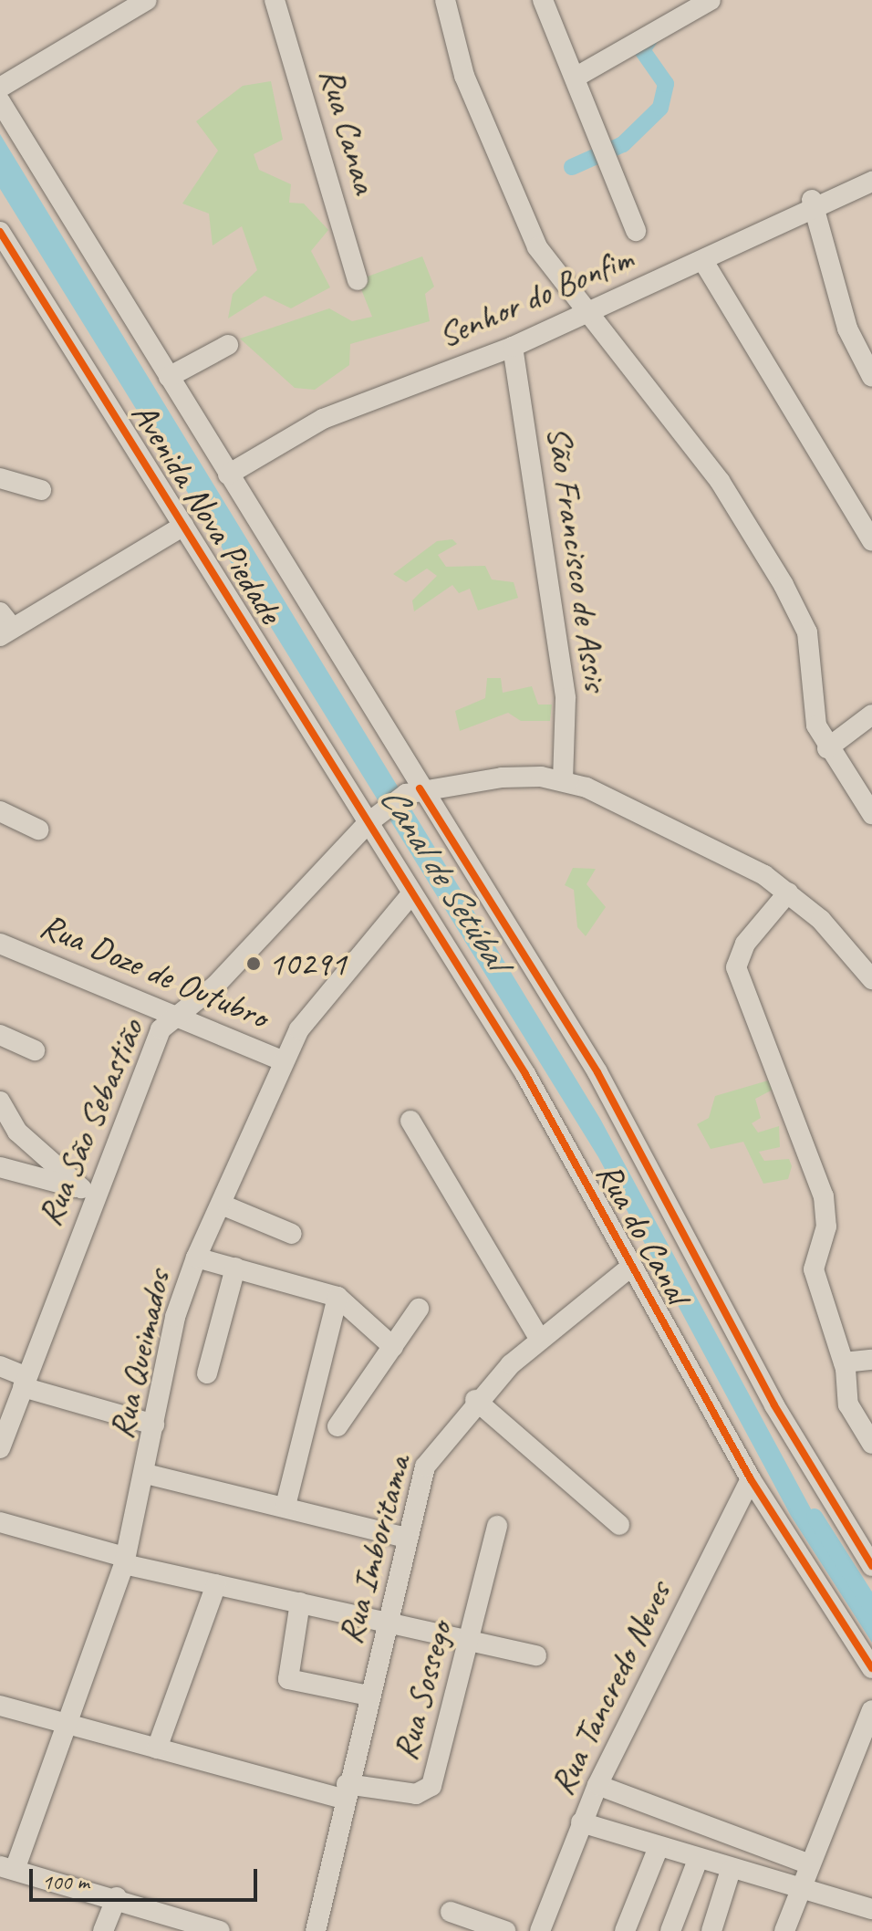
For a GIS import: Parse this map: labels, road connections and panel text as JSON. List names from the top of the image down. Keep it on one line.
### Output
{"streets":{"street":["Rua Canaa","Senhor do Bonfim","Avenida Nova Piedade","São Francisco de Assis","Rua Doze de Outubro","Rua São Sebastião","Rua do Canal","Rua Queimados","Rua Imboritama","Rua Tancredo Neves","Rua Sossego"]},"crossings":[["Senhor do Bonfim","Avenida Nova Piedade"],["Senhor do Bonfim","São Francisco de Assis"],["Avenida Nova Piedade","Rua São Sebastião"],["Avenida Nova Piedade","Rua do Canal"],["Rua Doze de Outubro","Rua São Sebastião"],["Rua Doze de Outubro","Rua Queimados"],["Rua São Sebastião","Rua do Canal"],["Rua do Canal","Rua Queimados"],["Rua do Canal","Rua Imboritama"],["Rua do Canal","Rua Tancredo Neves"],["Rua Imboritama","Rua Sossego"]],"water":["Canal de Setúbal"],"places":["10291"],"scale_bar":"100 m"}
